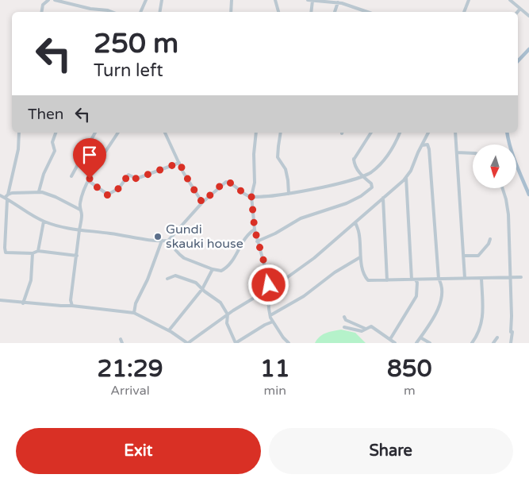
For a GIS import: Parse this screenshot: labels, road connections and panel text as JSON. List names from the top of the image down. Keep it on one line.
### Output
{"places":["Gundi skauki house"],"north":"bottom","page":{"turn":["250 m","Turn left"],"then":"Then","eta":["21:29","Arrival","11","min","850","m"],"buttons":["Exit","Share"]}}
